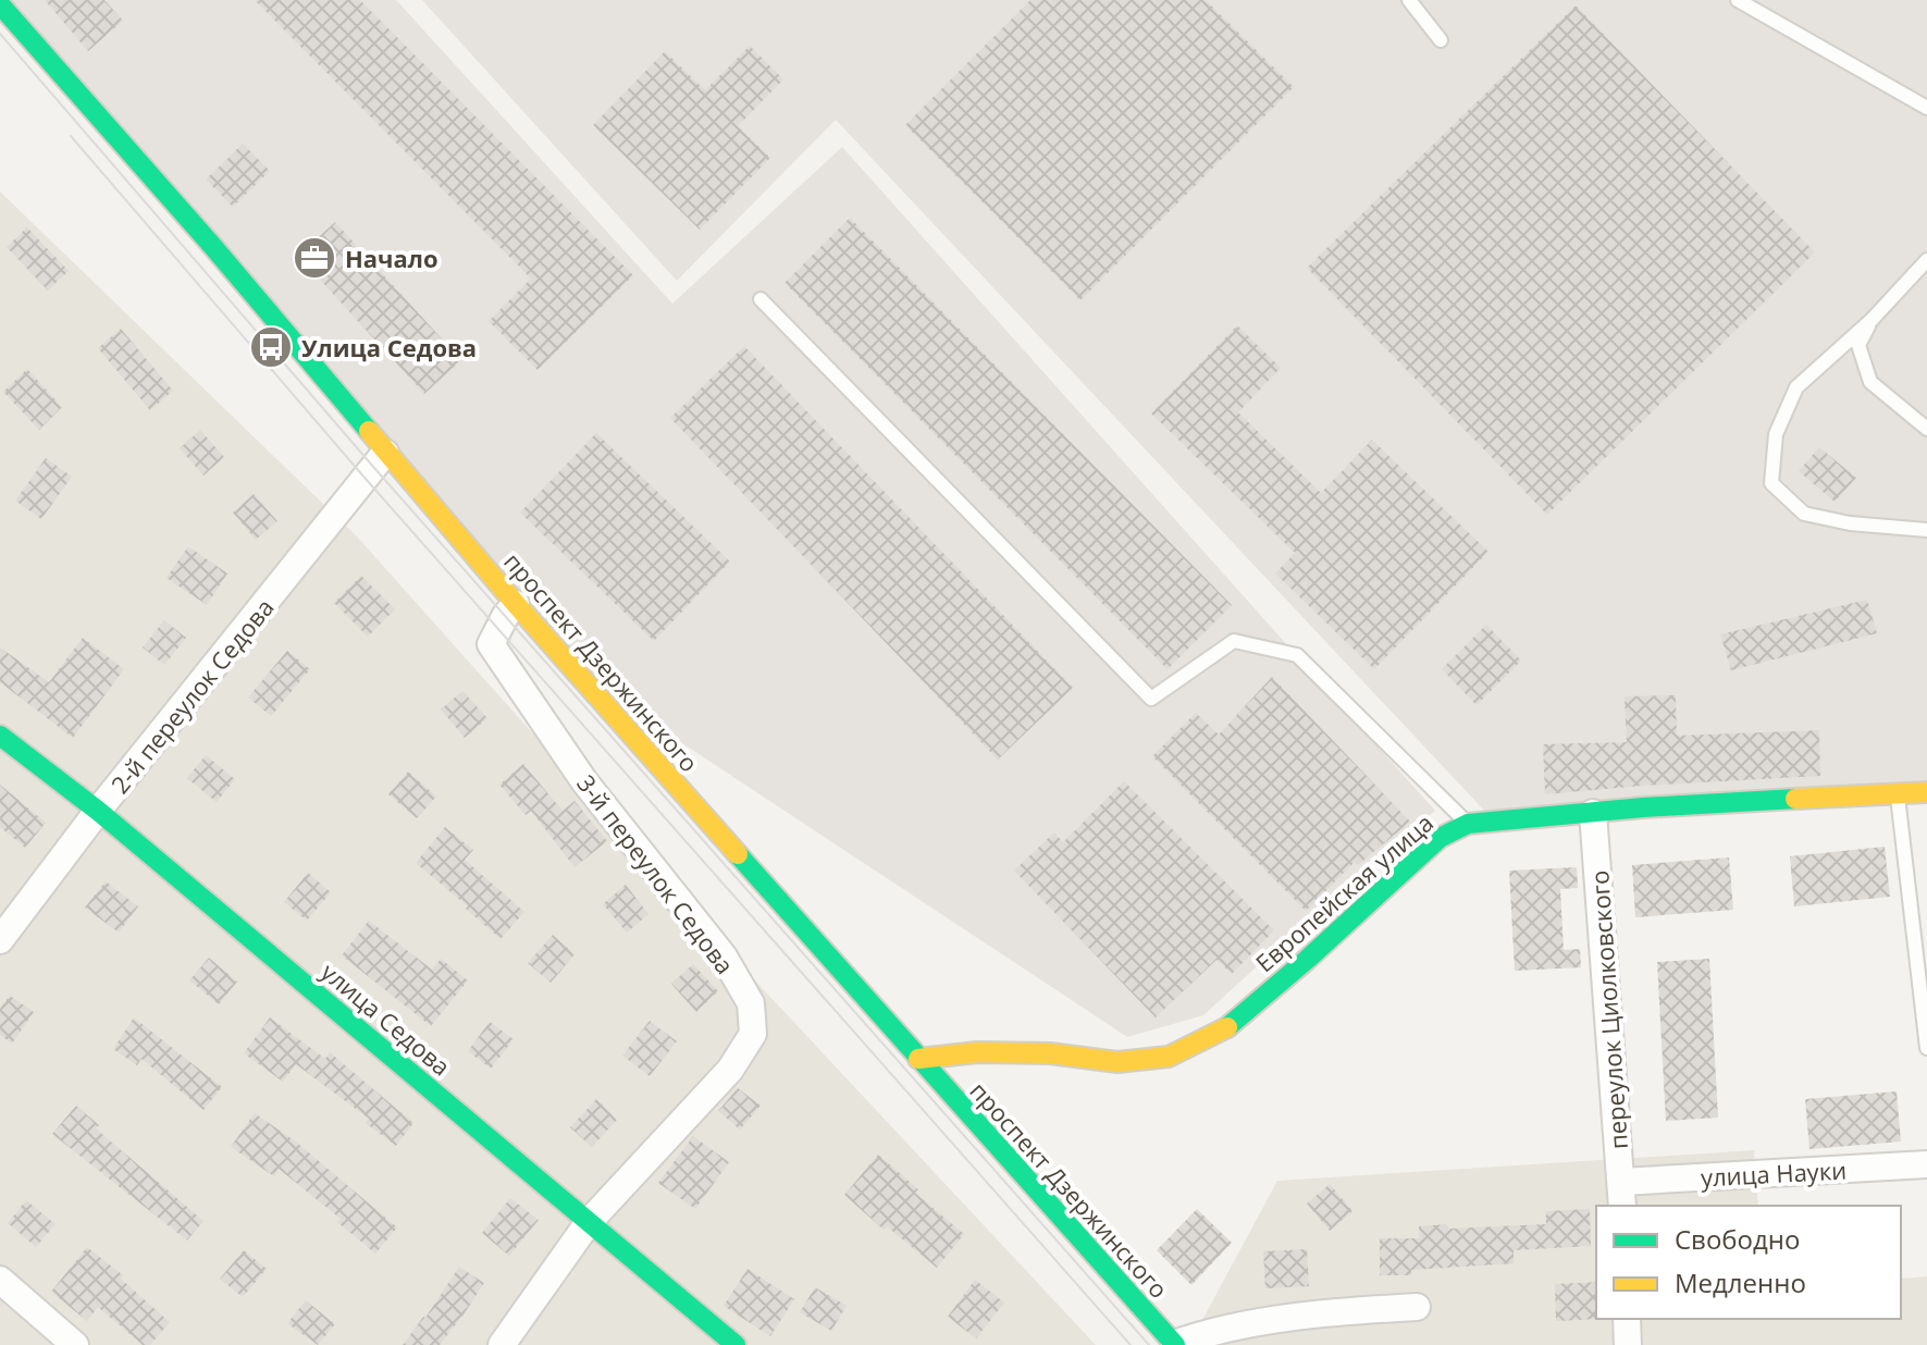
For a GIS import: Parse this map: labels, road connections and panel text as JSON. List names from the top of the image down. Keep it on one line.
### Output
{"streets":{"street":["проспект Дзержинского","2-й переулок Седова","3-й переулок Седова","Европейская улица","переулок Циолковского","улица Седова","улица Науки"]},"crossings":[["проспект Дзержинского","2-й переулок Седова"],["проспект Дзержинского","3-й переулок Седова"],["проспект Дзержинского","Европейская улица"],["2-й переулок Седова","улица Седова"],["3-й переулок Седова","улица Седова"],["Европейская улица","переулок Циолковского"],["переулок Циолковского","улица Науки"]],"places":{"office":["Начало"],"bus stop":["Улица Седова"]},"legend":["Свободно","Медленно"]}
